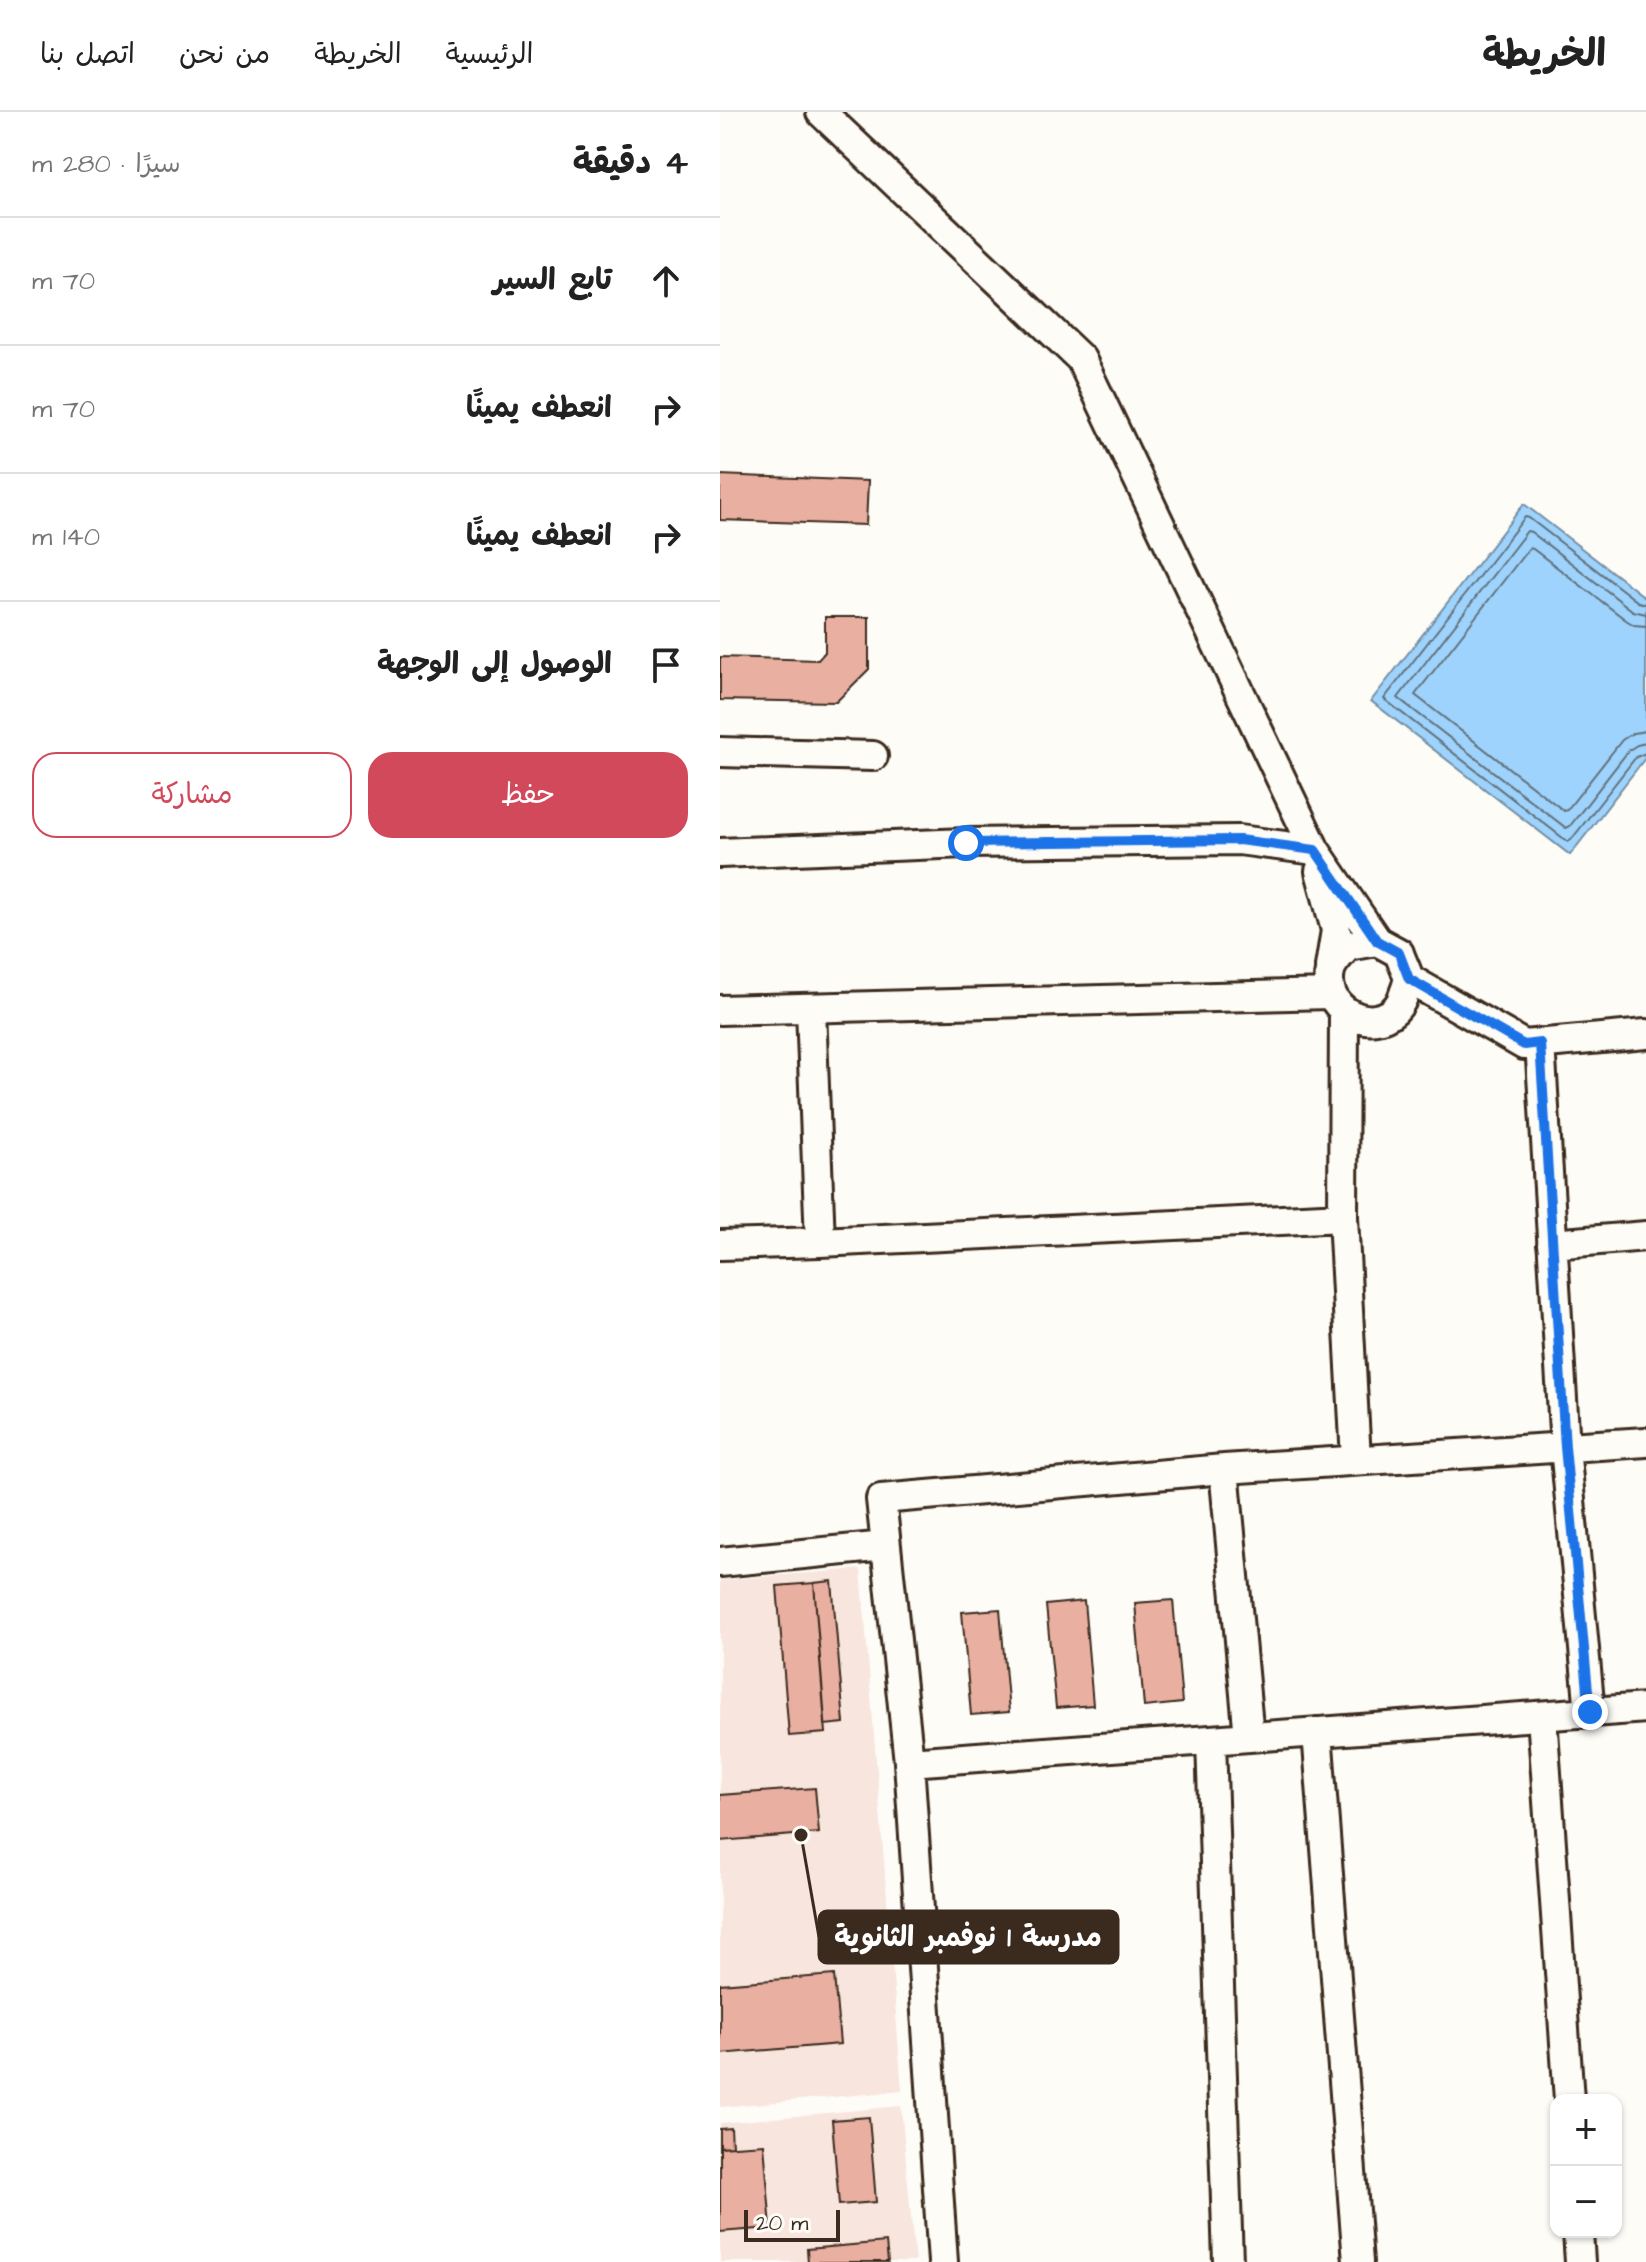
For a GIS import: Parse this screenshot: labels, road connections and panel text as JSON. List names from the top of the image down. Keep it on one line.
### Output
{"places":["مدرسة 1 نوفمبر الثانوية"],"scale_bar":"20 m","page":{"header":"الخريطة","nav":["الرئيسية","الخريطة","من نحن","اتصل بنا"],"heading":["4 دقيقة","سيرًا · 280 m"],"list":[["تابع السير","70 m"],["انعطف يمينًا","70 m"],["انعطف يمينًا","140 m"],"الوصول إلى الوجهة"],"buttons":["حفظ","مشاركة"],"map_buttons":["+","−"],"scale":"20 m"}}
